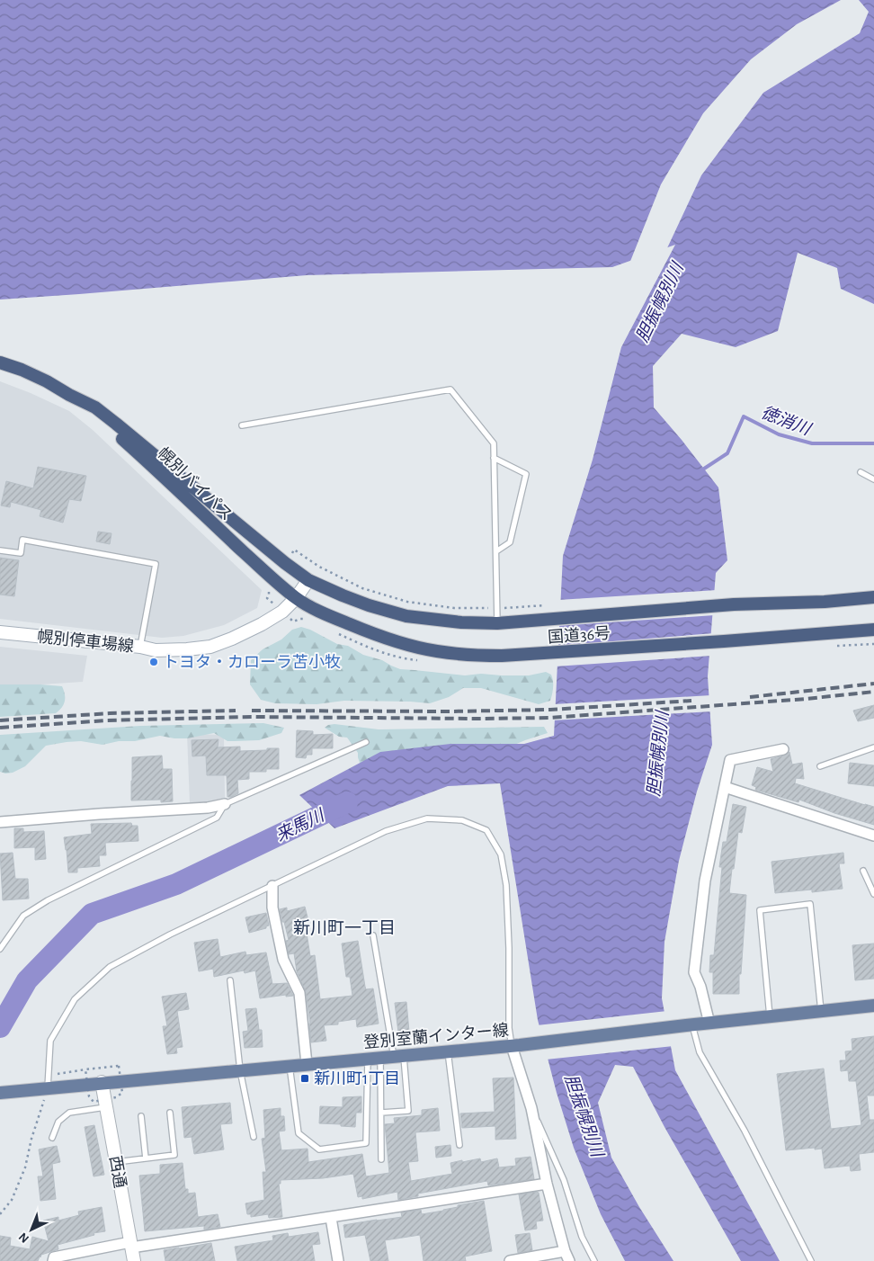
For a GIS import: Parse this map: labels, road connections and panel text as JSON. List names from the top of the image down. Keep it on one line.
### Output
{"streets":{"highway":["幌別バイパス","国道36号"],"main road":["幌別停車場線","登別室蘭インター線","西通"]},"crossings":[["幌別バイパス","国道36号"],["幌別バイパス","幌別停車場線"],["国道36号","幌別停車場線"],["登別室蘭インター線","西通"]],"districts":["新川町一丁目"],"water":["胆振幌別川","徳消川","来馬川"],"places":{"other":["トヨタ・カローラ苫小牧"],"transit":["新川町1丁目"]},"north":"bottom left"}
